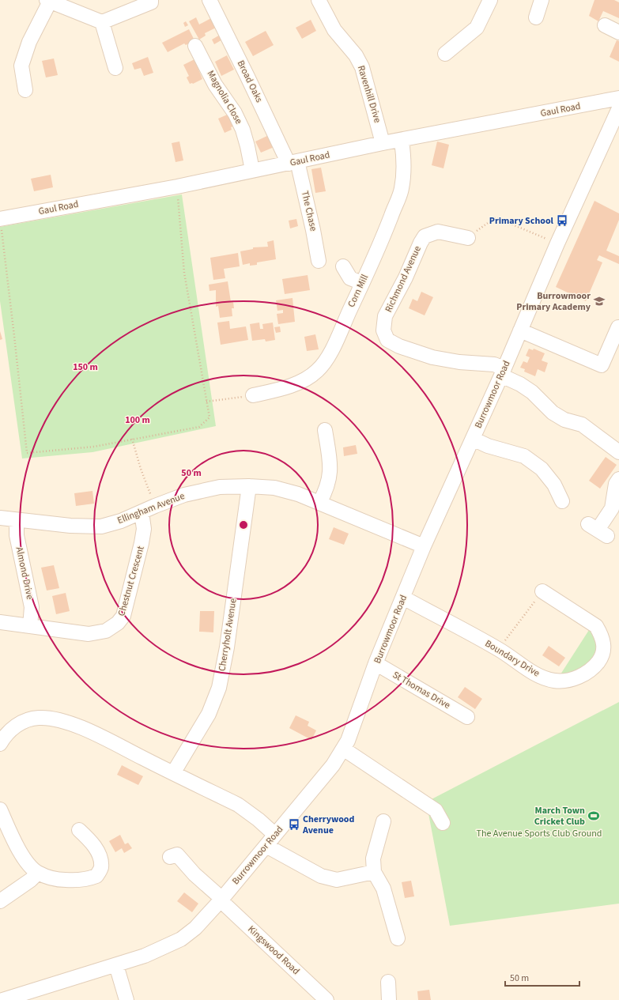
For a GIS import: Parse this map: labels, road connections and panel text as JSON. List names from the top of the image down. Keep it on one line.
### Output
{"streets":{"street":["Broad Oaks","Ravenhill Drive","Magnolia Close","Gaul Road","The Chase","Richmond Avenue","Corn Mill","Burrowmoor Road","Ellingham Avenue","Almond Drive","Chestnut Crescent","Cherryholt Avenue","Boundary Drive","St Thomas Drive","Kingswood Road"]},"crossings":[["Broad Oaks","Gaul Road"],["Broad Oaks","The Chase"],["Ravenhill Drive","Gaul Road"],["Magnolia Close","Gaul Road"],["Gaul Road","The Chase"],["Gaul Road","Corn Mill"],["Richmond Avenue","Burrowmoor Road"],["Burrowmoor Road","Ellingham Avenue"],["Burrowmoor Road","Boundary Drive"],["Burrowmoor Road","St Thomas Drive"],["Burrowmoor Road","Kingswood Road"],["Ellingham Avenue","Almond Drive"],["Ellingham Avenue","Chestnut Crescent"],["Ellingham Avenue","Cherryholt Avenue"],["Almond Drive","Chestnut Crescent"]],"parks":["The Avenue Sports Club Ground"],"places":{"bus stop":["Primary School","Cherrywood Avenue"],"school or university":["Burrowmoor Primary Academy"],"sports":["March Town Cricket Club"]},"scale_bar":"50 m","rings":["150 m","100 m","50 m"]}
